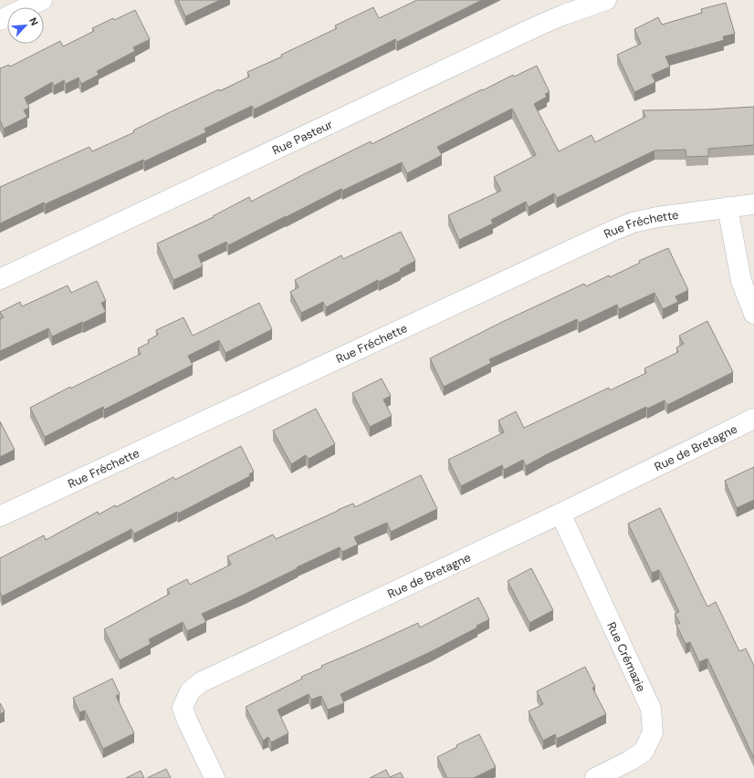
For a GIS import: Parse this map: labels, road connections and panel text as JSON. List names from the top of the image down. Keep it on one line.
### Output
{"streets":{"street":["Rue Pasteur","Rue Fréchette","Rue de Bretagne","Rue Crémazie"]},"crossings":[["Rue de Bretagne","Rue Crémazie"]],"north":"top right"}
